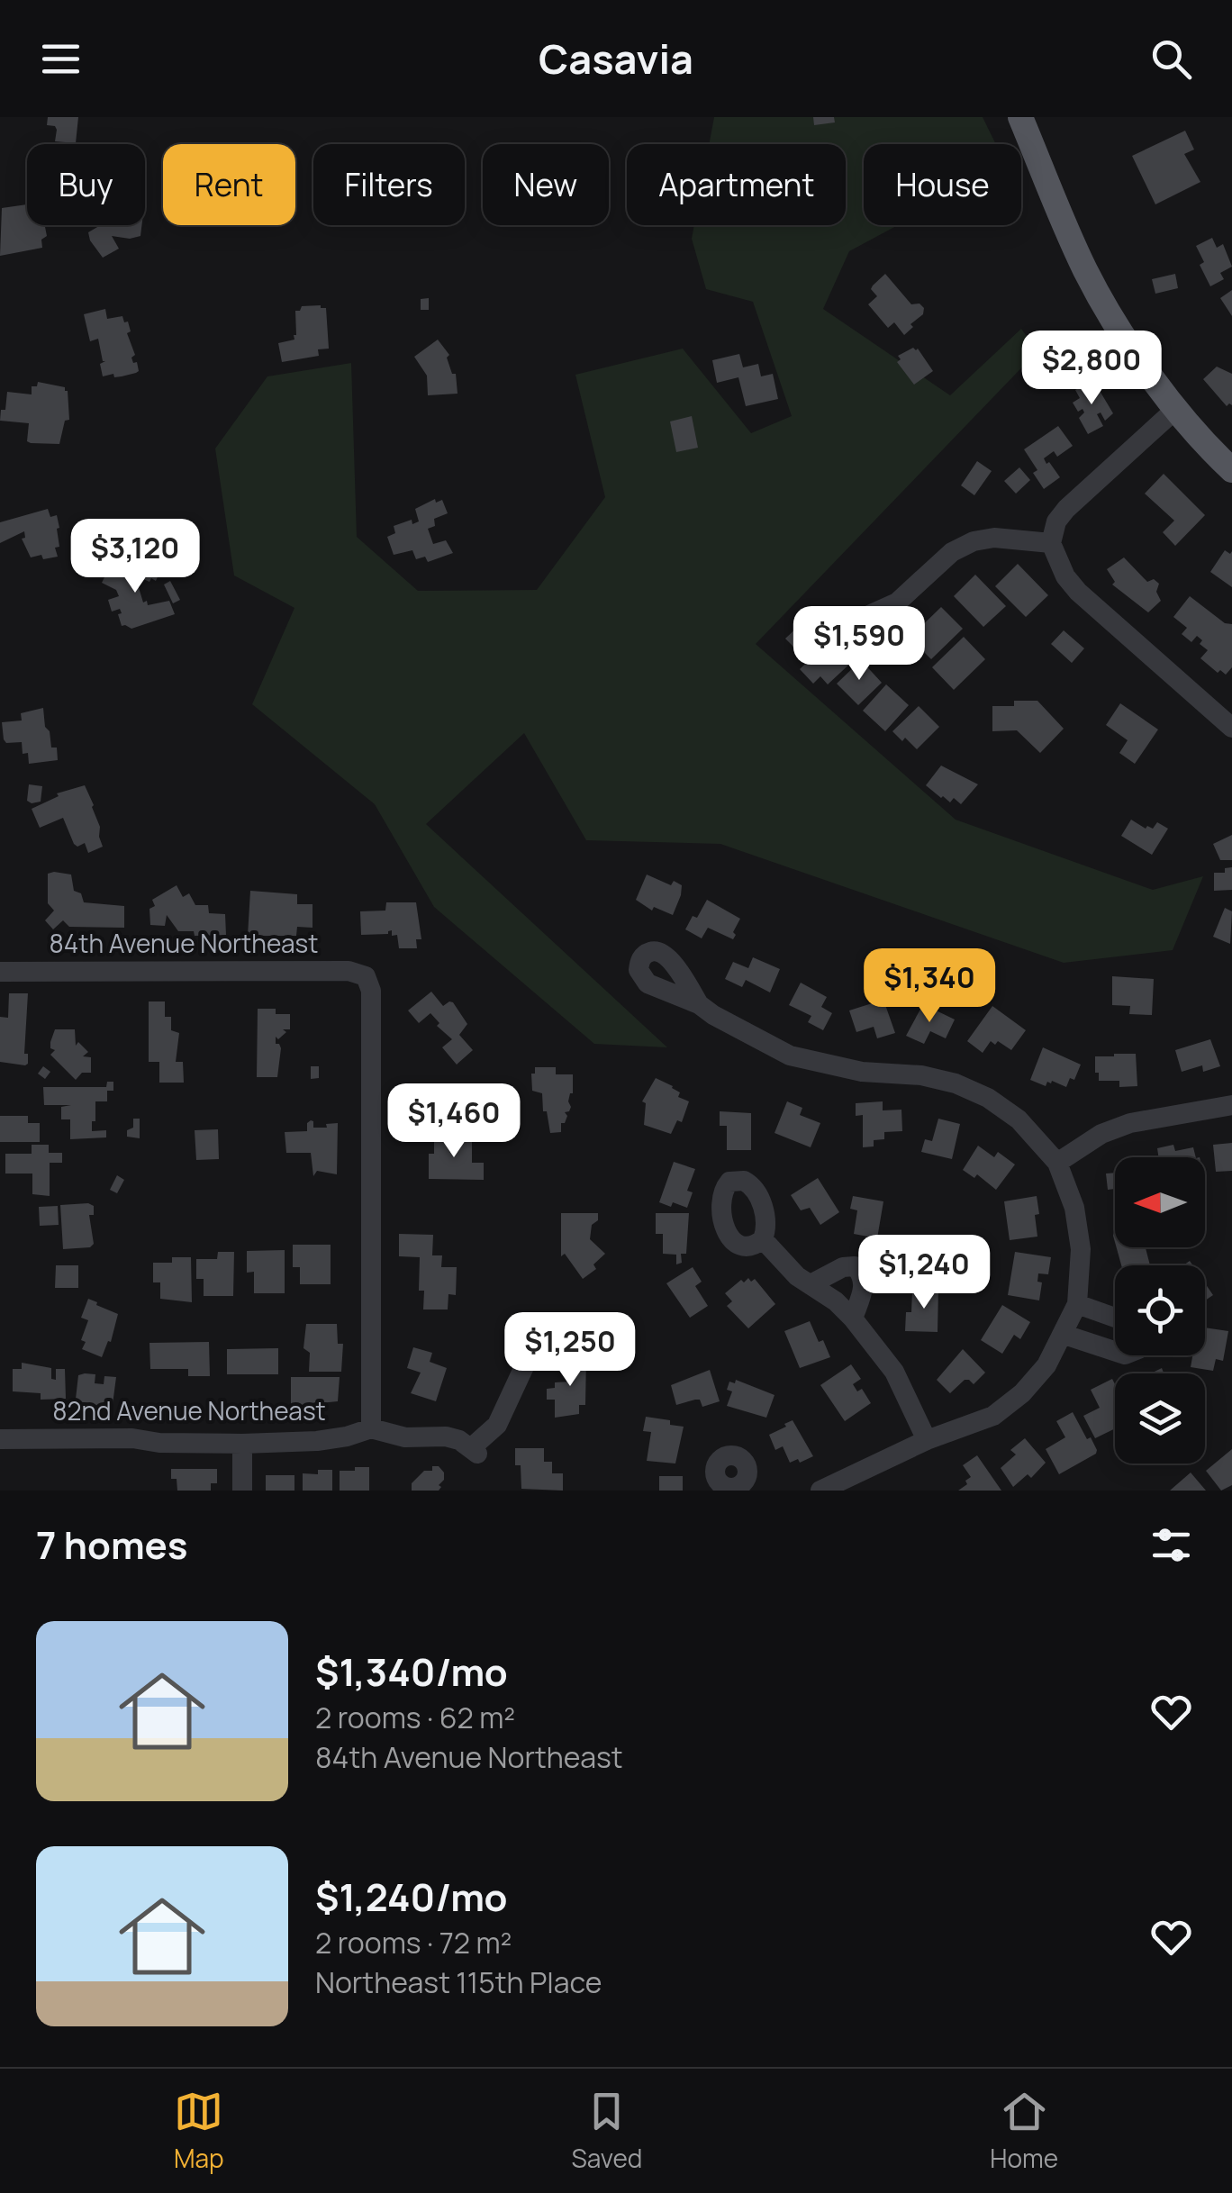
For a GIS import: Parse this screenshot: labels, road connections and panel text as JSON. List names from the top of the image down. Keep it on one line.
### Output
{"streets":{"street":["84th Avenue Northeast","82nd Avenue Northeast"]},"crossings":[["84th Avenue Northeast","82nd Avenue Northeast"]],"north":"left","page":{"header":"Casavia","chip":["Buy","Rent","Filters","New","Apartment","House"],"price":["$2,800","$3,120","$1,590","$1,340","$1,460","$1,240","$1,250"],"heading":"7 homes","list":[{"name":"$1,340/mo","note":"2 rooms · 62 m² · 84th Avenue Northeast"},{"name":"$1,240/mo","note":"2 rooms · 72 m² · Northeast 115th Place"}],"tabs":["Map","Saved","Home"]}}
